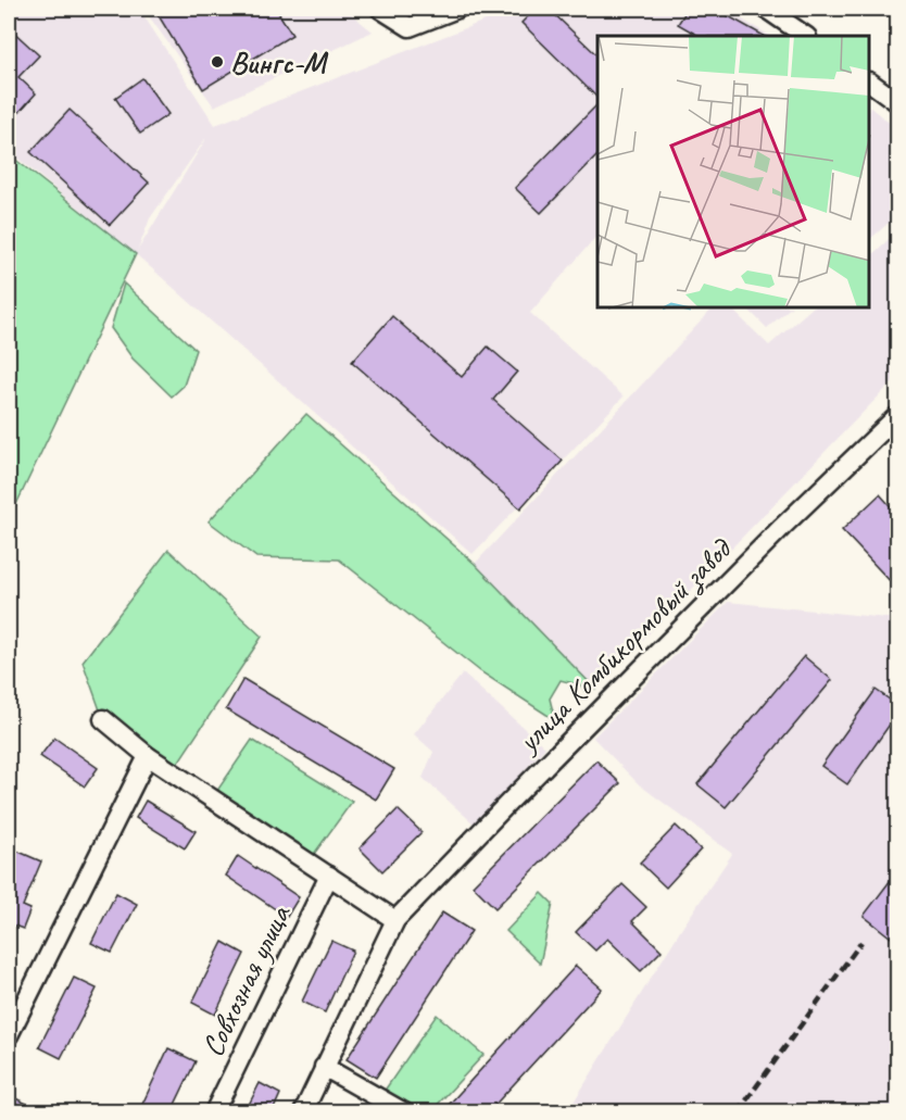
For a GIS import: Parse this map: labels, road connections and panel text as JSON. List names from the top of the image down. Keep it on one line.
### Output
{"streets":{"street":["улица Комбикормовый завод","Совхозная улица"]},"places":["Вингс-М"]}
